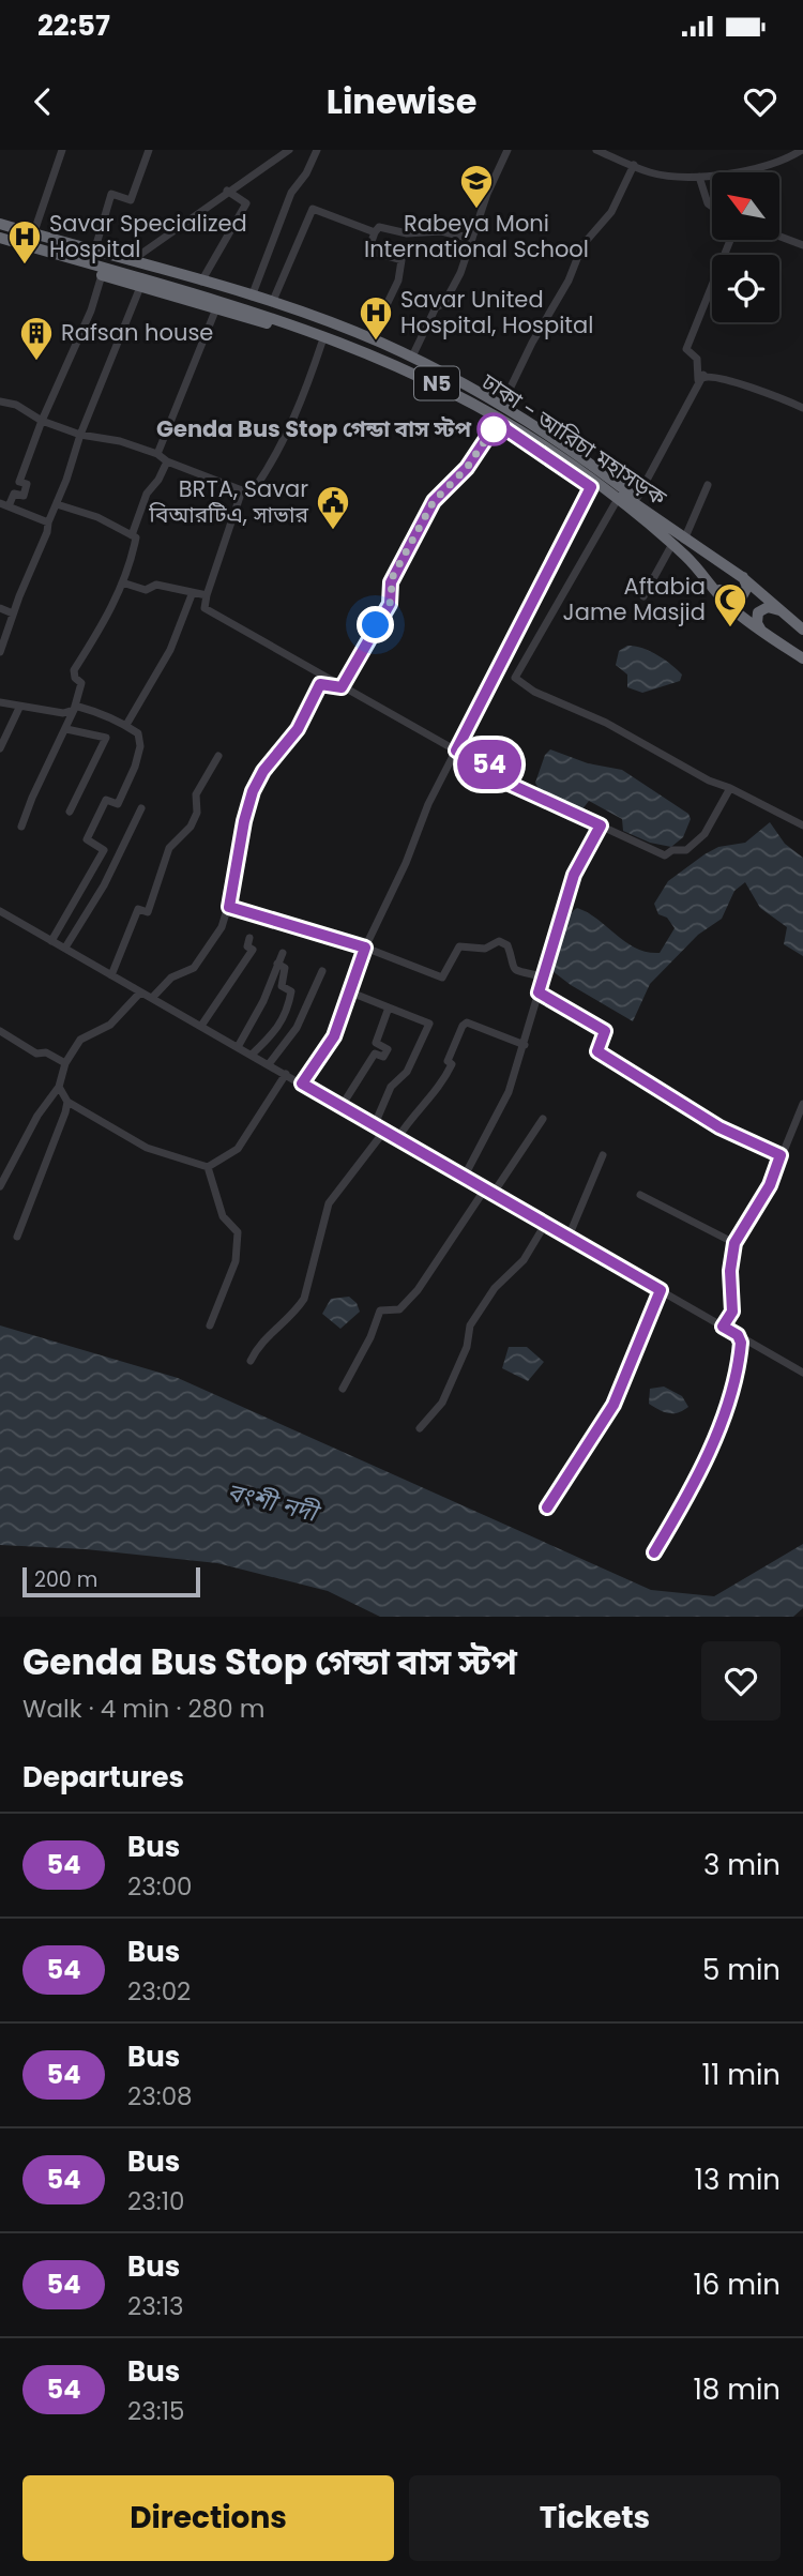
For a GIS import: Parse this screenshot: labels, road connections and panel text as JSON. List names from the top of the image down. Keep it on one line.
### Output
{"streets":{"highway":["N5","ঢাকা - আরিচা মহাসড়ক"]},"water":["বংশী নদী"],"places":{"school or university":["Rabeya Moni International School"],"hospital":["Savar Specialized Hospital","Savar United Hospital, Hospital"],"building":["Rafsan house"],"other":["Genda Bus Stop গেন্ডা বাস স্টপ"],"public building":["BRTA, Savar বিআরটিএ, সাভার"],"mosque":["Aftabia Jame Masjid"]},"lines":["bus line 54"],"scale_bar":"200 m","north":"top left","page":{"status":"22:57","header":"Linewise","on_map":"54","scale":"200 m","heading":[["Genda Bus Stop গেন্ডা বাস স্টপ","Walk · 4 min · 280 m"],"Departures"],"list":[{"mark":"54","name":"Bus","note":"23:00","value":"3 min"},{"mark":"54","name":"Bus","note":"23:02","value":"5 min"},{"mark":"54","name":"Bus","note":"23:08","value":"11 min"},{"mark":"54","name":"Bus","note":"23:10","value":"13 min"},{"mark":"54","name":"Bus","note":"23:13","value":"16 min"},{"mark":"54","name":"Bus","note":"23:15","value":"18 min"}],"buttons":["Directions","Tickets"]}}
